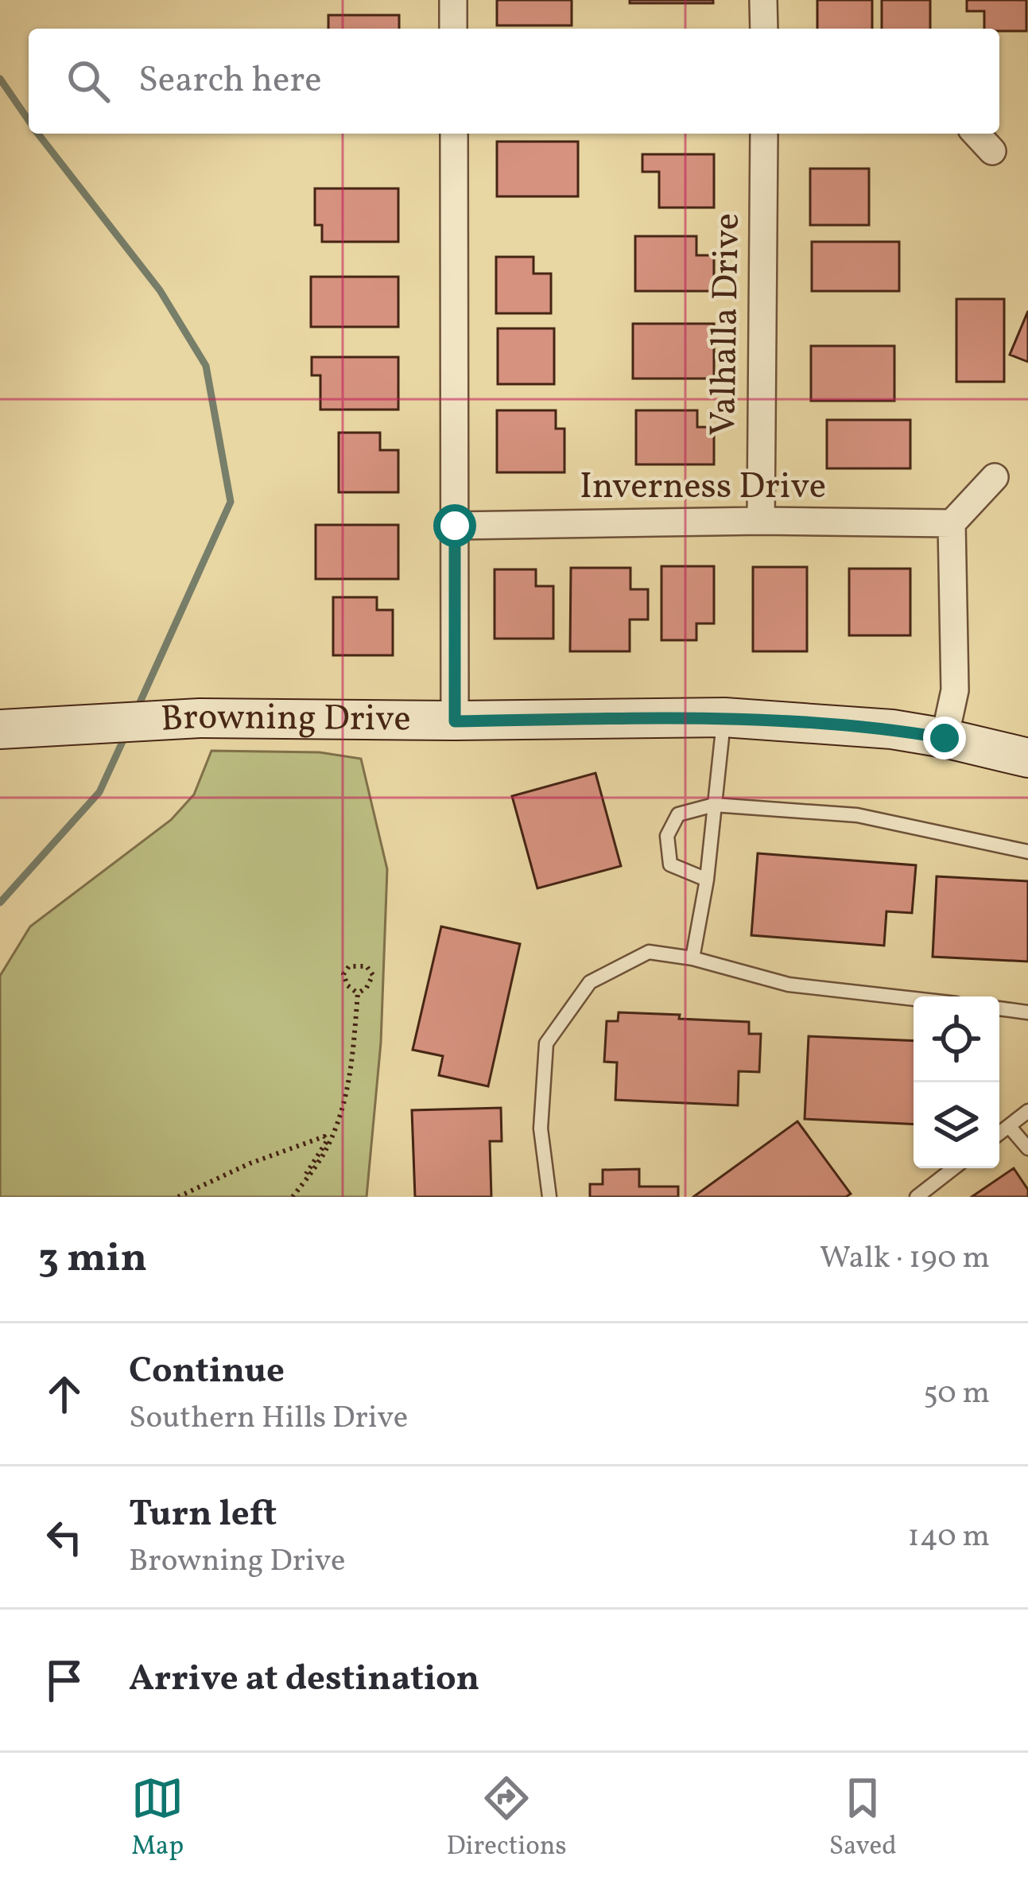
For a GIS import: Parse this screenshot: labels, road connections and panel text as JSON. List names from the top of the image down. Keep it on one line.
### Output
{"streets":{"street":["Valhalla Drive","Inverness Drive","Browning Drive"]},"crossings":[["Valhalla Drive","Inverness Drive"]],"page":{"search":"Search here","heading":["3 min","Walk · 190 m"],"list":[["Continue","Southern Hills Drive","50 m"],["Turn left","Browning Drive","140 m"],"Arrive at destination"],"nav":["Map","Directions","Saved"]}}
